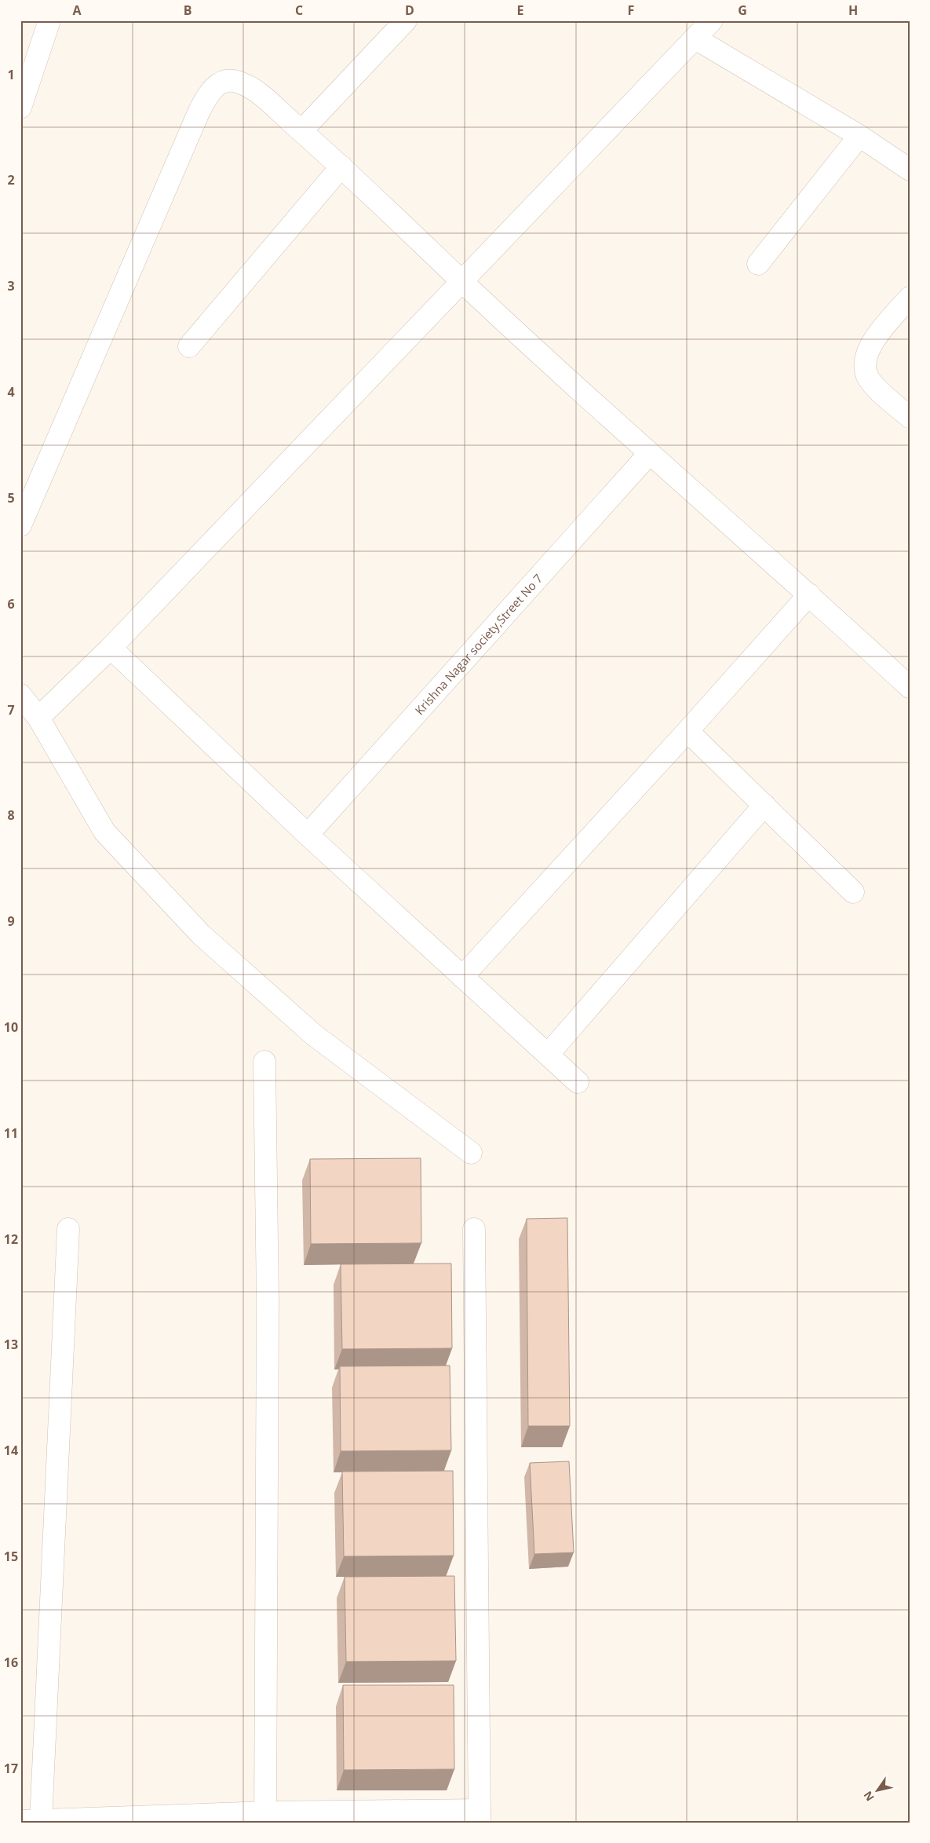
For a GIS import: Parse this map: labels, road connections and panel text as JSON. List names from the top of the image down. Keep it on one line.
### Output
{"streets":{"street":["Krishna Nagar society,Street No 7"]},"north":"bottom left","grid":{"columns":["A","B","C","D","E","F","G","H"],"rows":["1","2","3","4","5","6","7","8","9","10","11","12","13","14","15","16","17"]}}
